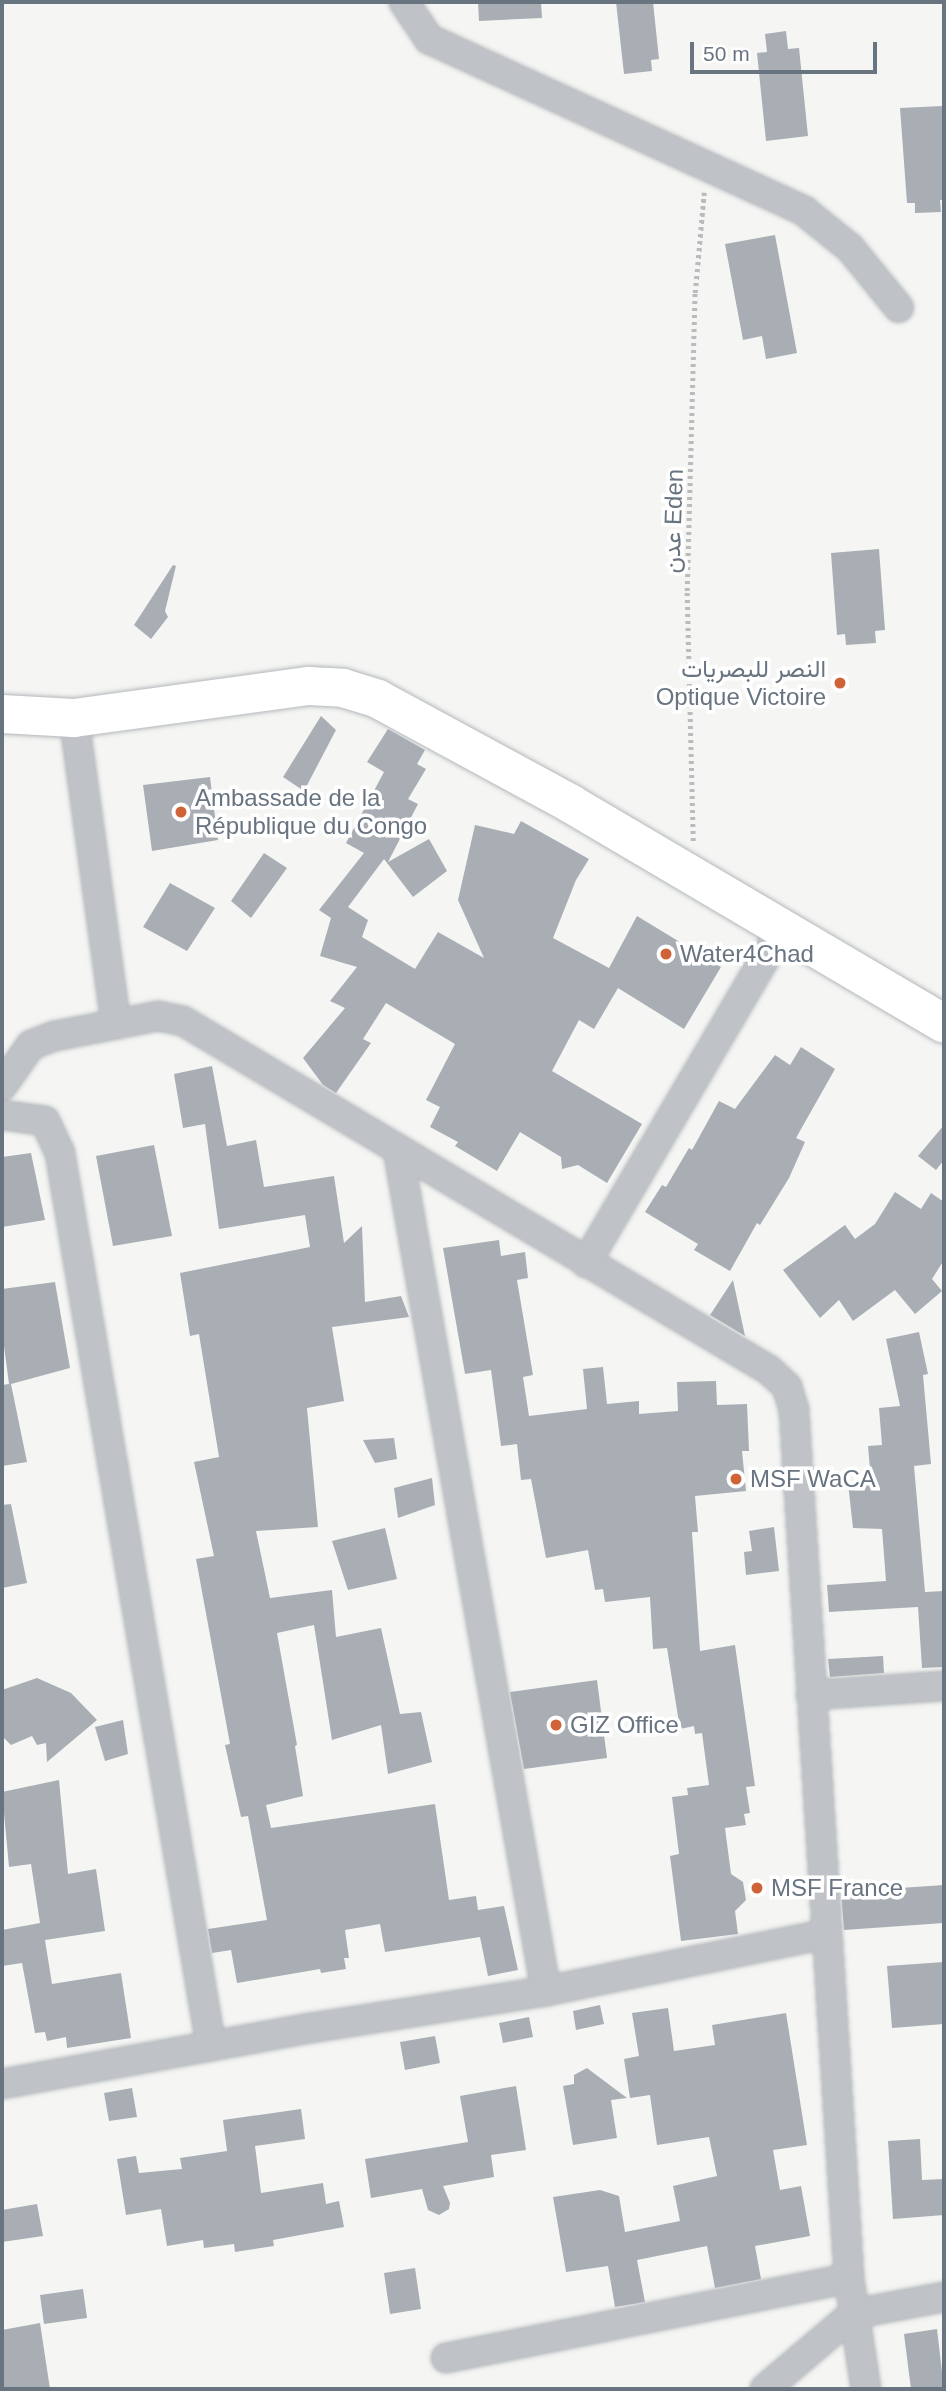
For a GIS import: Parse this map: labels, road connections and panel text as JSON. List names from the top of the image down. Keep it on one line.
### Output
{"streets":{"path":["عدن Eden"]},"places":["النصر للبصريات Optique Victoire","Ambassade de la République du Congo","Water4Chad","MSF WaCA","GIZ Office","MSF France"],"scale_bar":"50 m"}
